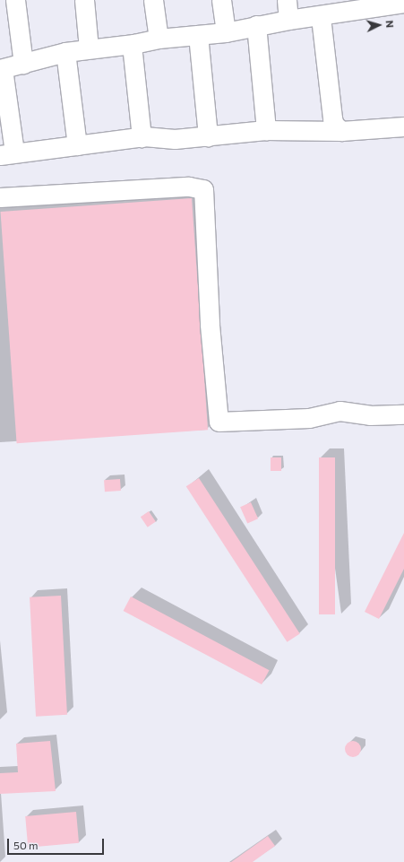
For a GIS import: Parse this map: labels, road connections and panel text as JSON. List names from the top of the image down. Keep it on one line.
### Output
{"scale_bar":"50 m","north":"right"}
